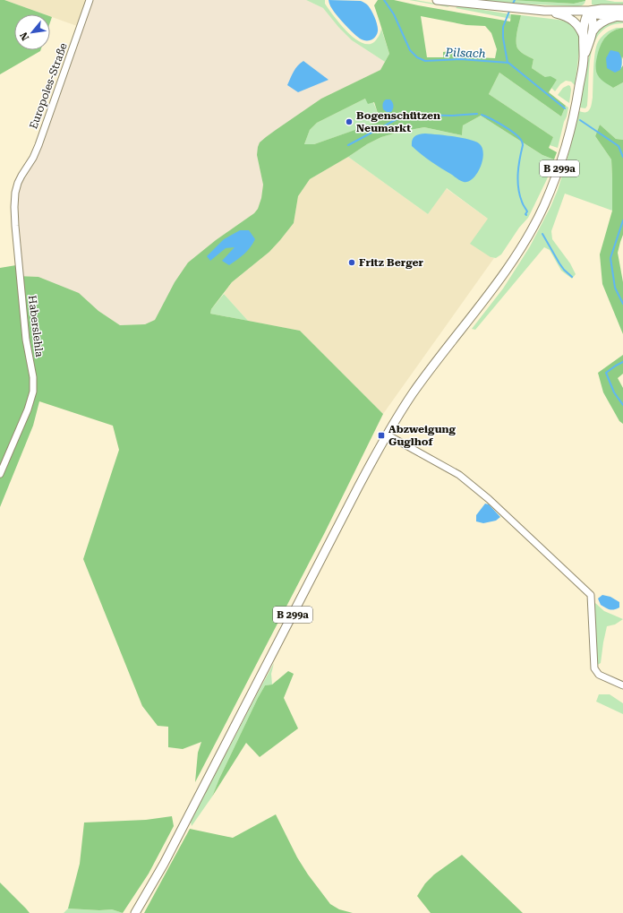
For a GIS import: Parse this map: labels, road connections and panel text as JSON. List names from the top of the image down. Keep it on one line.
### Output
{"streets":{"main road":["B 299a"],"street":["Europoles-Straße","Haberslehla"]},"crossings":[["Europoles-Straße","Haberslehla"]],"water":["Pilsach"],"places":{"other":["Bogenschützen Neumarkt","Fritz Berger"],"transit":["Abzweigung Guglhof"]},"north":"bottom left"}
